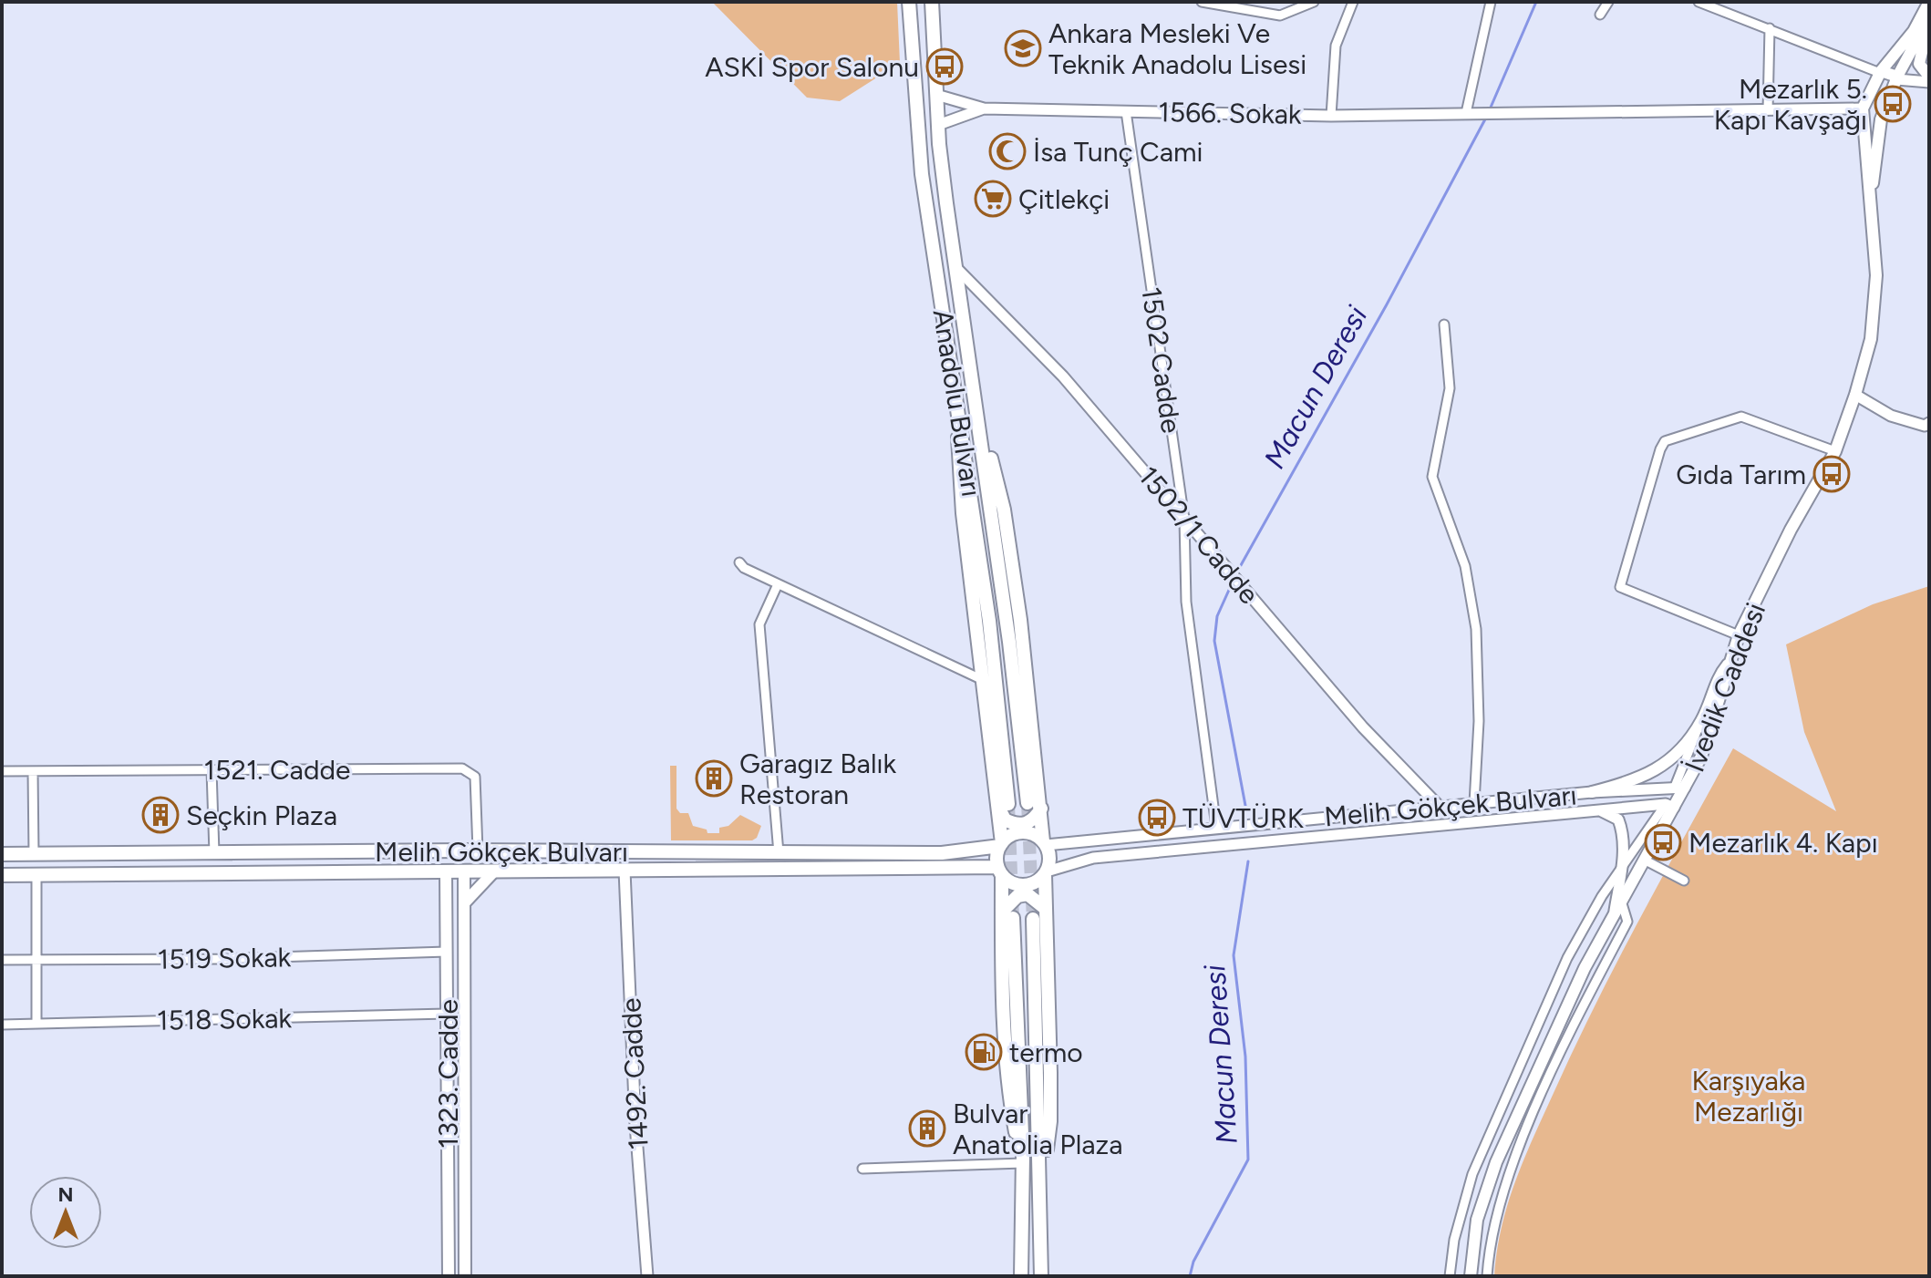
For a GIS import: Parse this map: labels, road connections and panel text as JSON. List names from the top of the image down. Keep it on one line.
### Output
{"streets":{"main road":["Anadolu Bulvarı","İvedik Caddesi","Melih Gökçek Bulvarı","1323. Cadde"],"street":["1566. Sokak","1502 Cadde","1502/1 Cadde","1521. Cadde","1519 Sokak","1518 Sokak","1492. Cadde"]},"crossings":[["1566. Sokak","1502 Cadde"],["1566. Sokak","İvedik Caddesi"],["1502 Cadde","1502/1 Cadde"],["1502 Cadde","Melih Gökçek Bulvarı"],["Anadolu Bulvarı","1502/1 Cadde"],["1502/1 Cadde","Melih Gökçek Bulvarı"],["İvedik Caddesi","Melih Gökçek Bulvarı"],["1521. Cadde","Melih Gökçek Bulvarı"],["Melih Gökçek Bulvarı","1323. Cadde"],["Melih Gökçek Bulvarı","1492. Cadde"],["1519 Sokak","1323. Cadde"],["1518 Sokak","1323. Cadde"]],"water":["Macun Deresi"],"parks":["Karşıyaka Mezarlığı"],"places":{"school or university":["Ankara Mesleki Ve Teknik Anadolu Lisesi"],"bus stop":["ASKİ Spor Salonu","Mezarlık 5. Kapı Kavşağı","Gıda Tarım","TÜVTÜRK","Mezarlık 4. Kapı"],"mosque":["İsa Tunç Cami"],"supermarket":["Çitlekçi"],"building":["Garagız Balık Restoran","Seçkin Plaza","Bulvar Anatolia Plaza"],"fuel station":["termo"]},"north":"top"}
